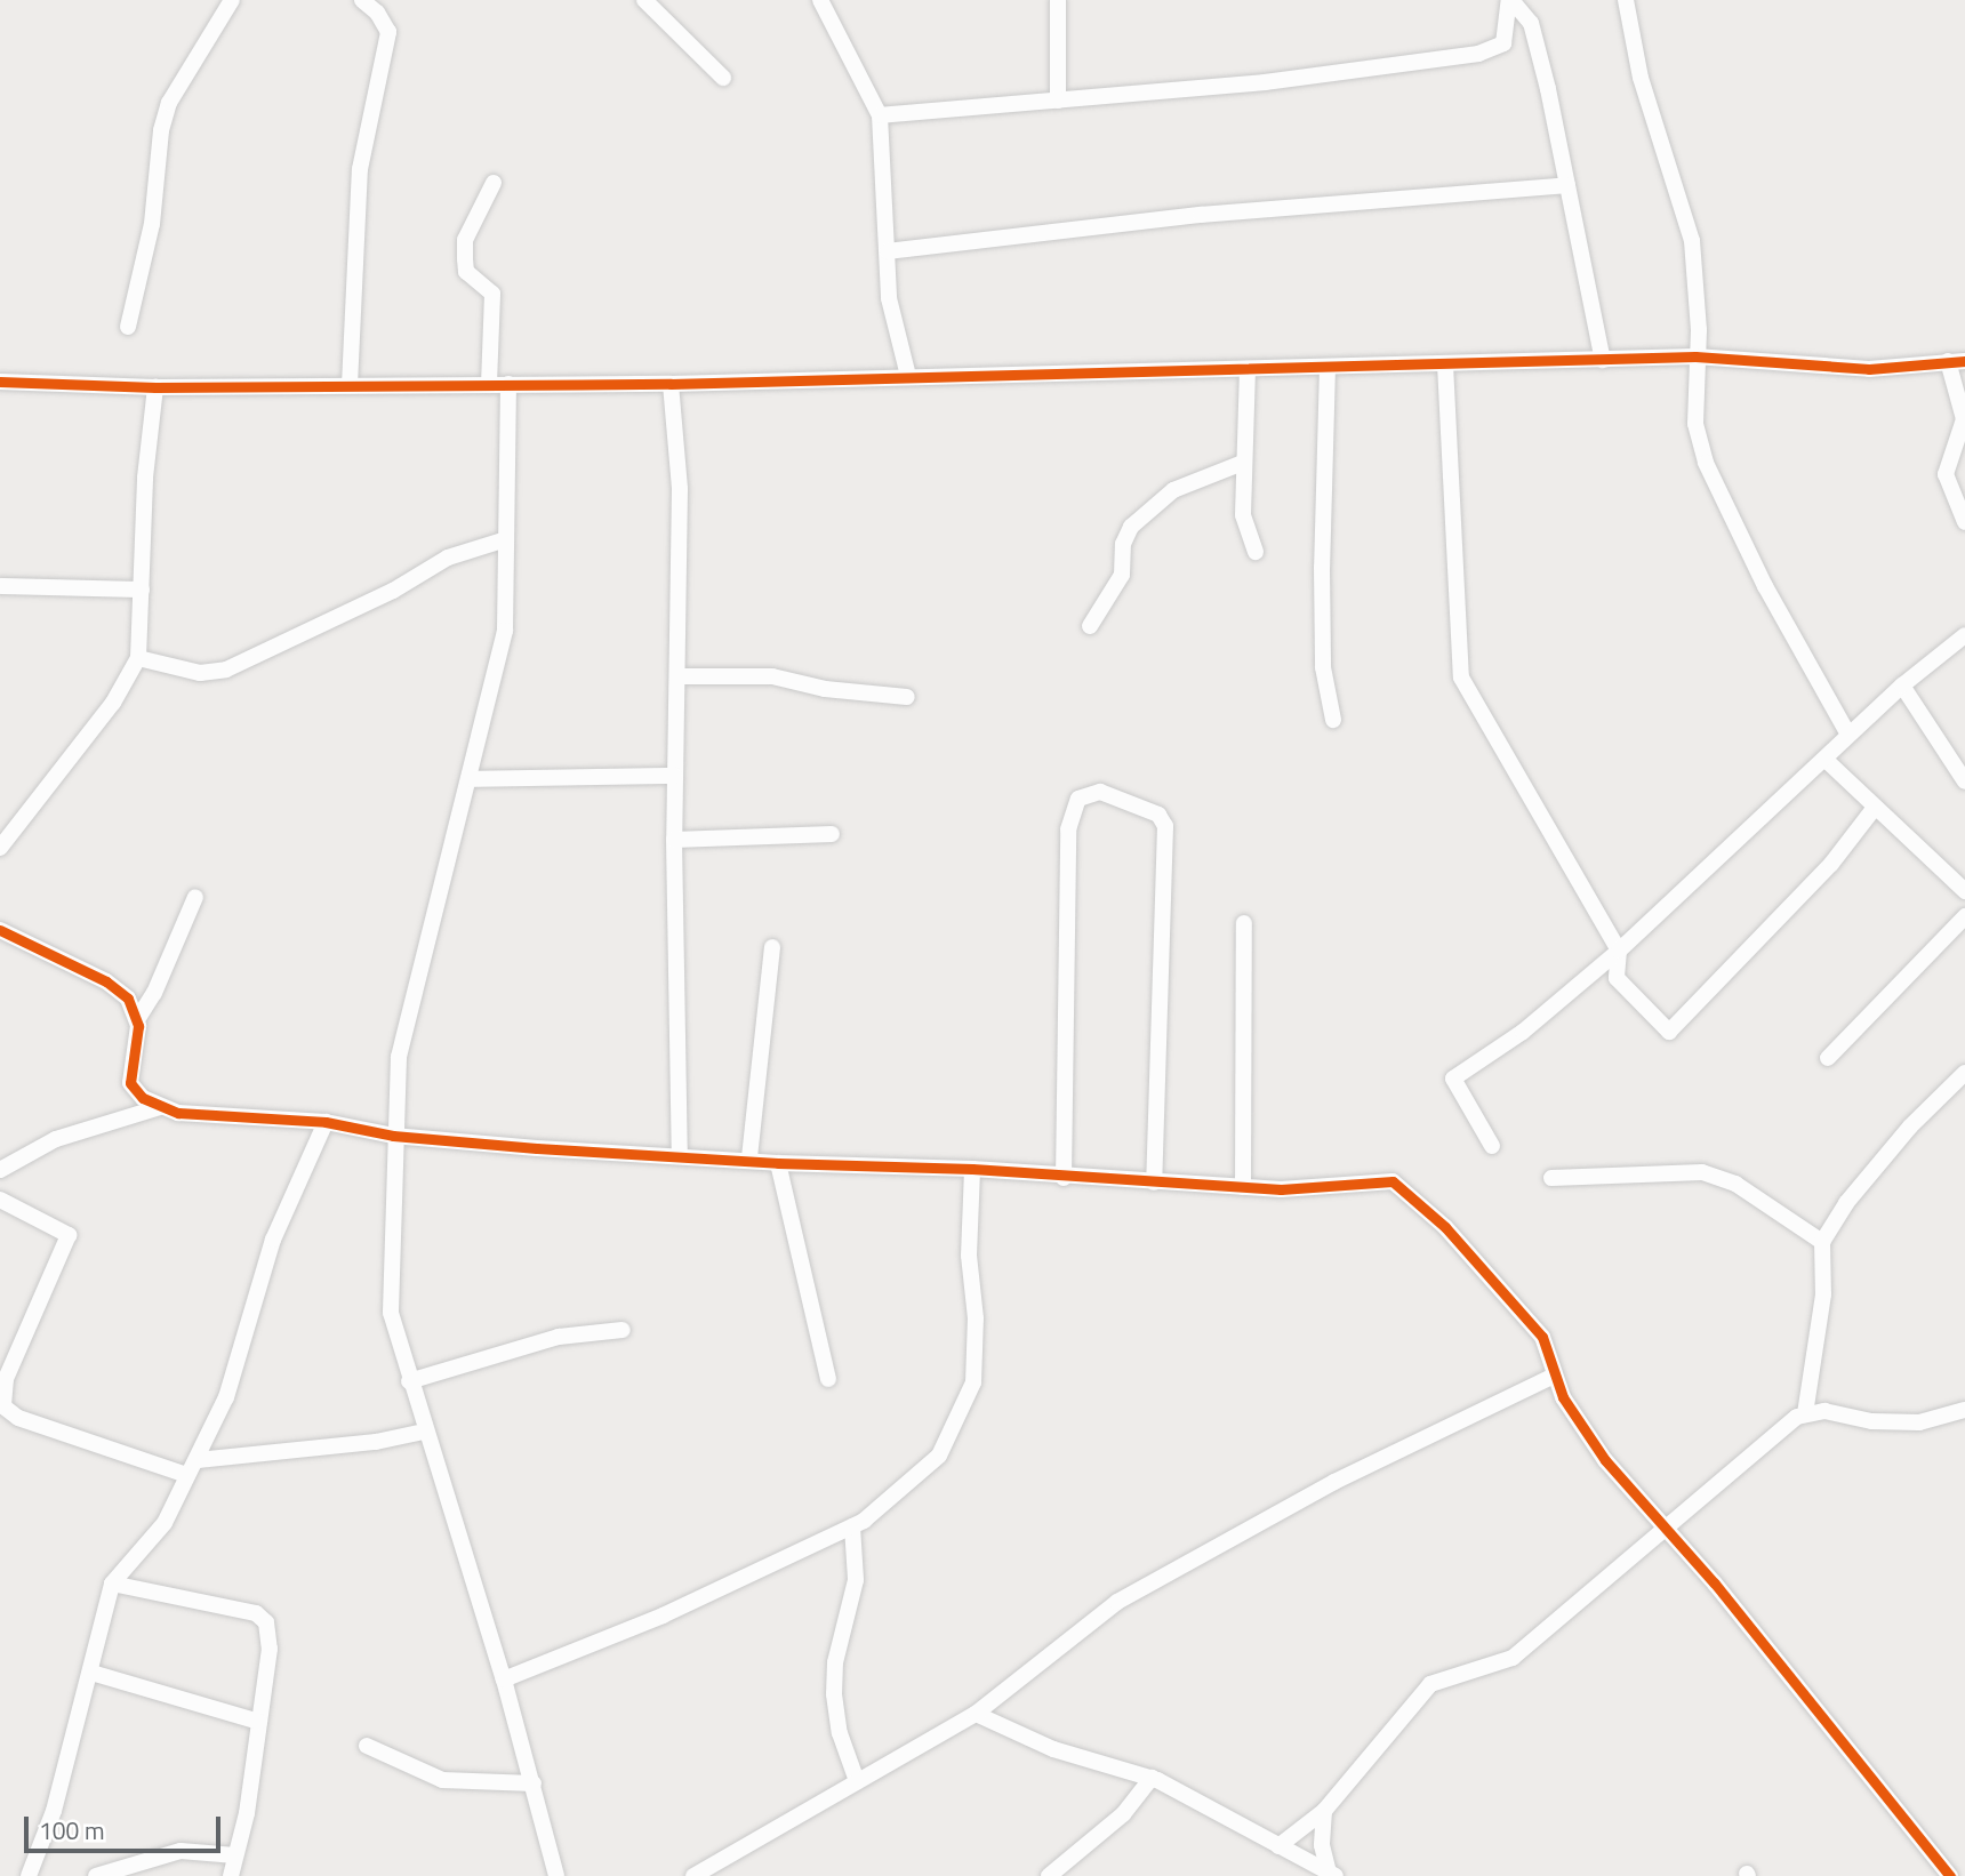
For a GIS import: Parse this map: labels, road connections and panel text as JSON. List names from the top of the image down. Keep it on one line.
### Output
{"scale_bar":"100 m"}
